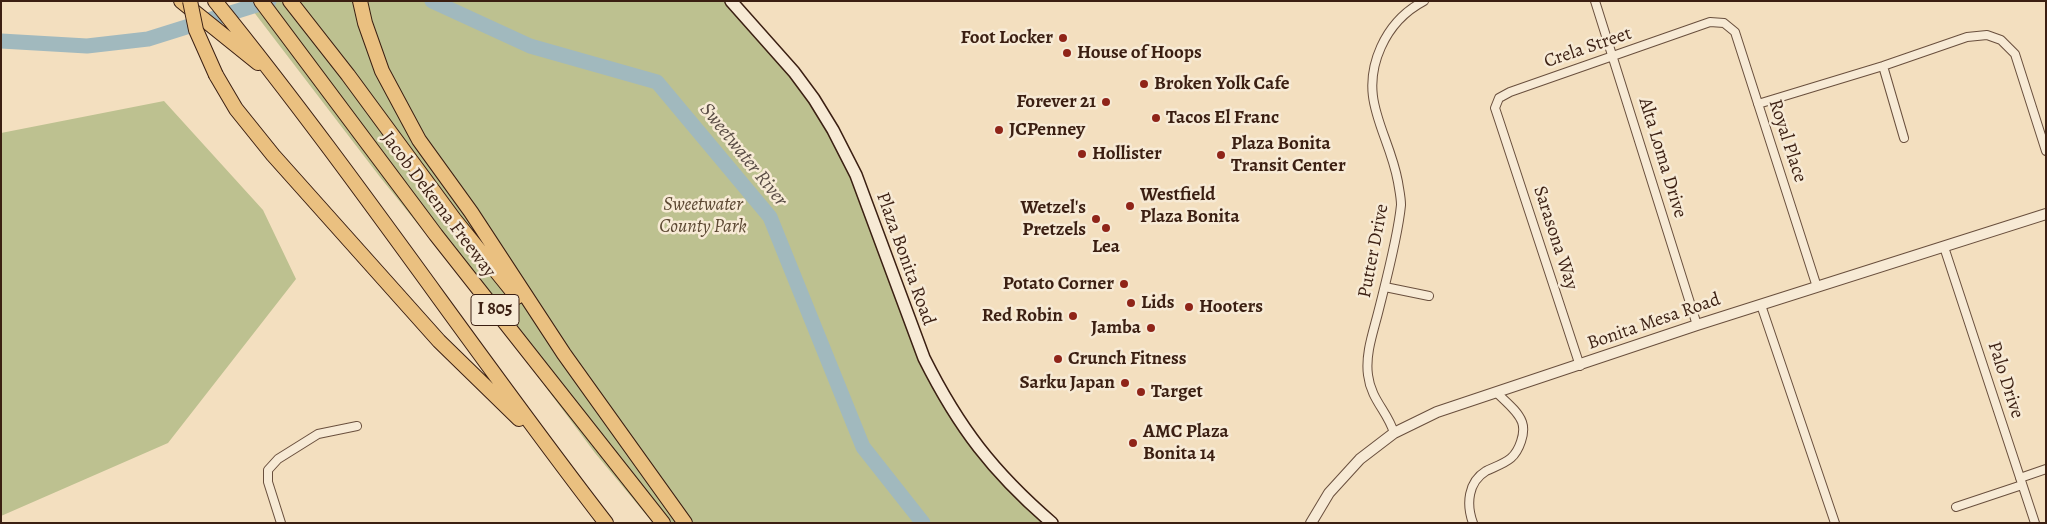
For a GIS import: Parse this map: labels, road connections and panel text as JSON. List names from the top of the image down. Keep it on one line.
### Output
{"streets":{"highway":["Jacob Dekema Freeway","I 805"],"main road":["Plaza Bonita Road"],"street":["Crela Street","Royal Place","Alta Loma Drive","Sarasona Way","Putter Drive","Bonita Mesa Road","Palo Drive"]},"crossings":[["Crela Street","Royal Place"],["Crela Street","Alta Loma Drive"],["Crela Street","Sarasona Way"],["Royal Place","Bonita Mesa Road"],["Alta Loma Drive","Bonita Mesa Road"],["Sarasona Way","Bonita Mesa Road"],["Putter Drive","Bonita Mesa Road"],["Bonita Mesa Road","Palo Drive"]],"water":["Sweetwater River"],"parks":["Sweetwater County Park"],"places":["Foot Locker","House of Hoops","Broken Yolk Cafe","Forever 21","Tacos El Franc","JCPenney","Hollister","Plaza Bonita Transit Center","Westfield Plaza Bonita","Wetzel's Pretzels","Lea","Potato Corner","Lids","Hooters","Red Robin","Jamba","Crunch Fitness","Sarku Japan","Target","AMC Plaza Bonita 14"]}
